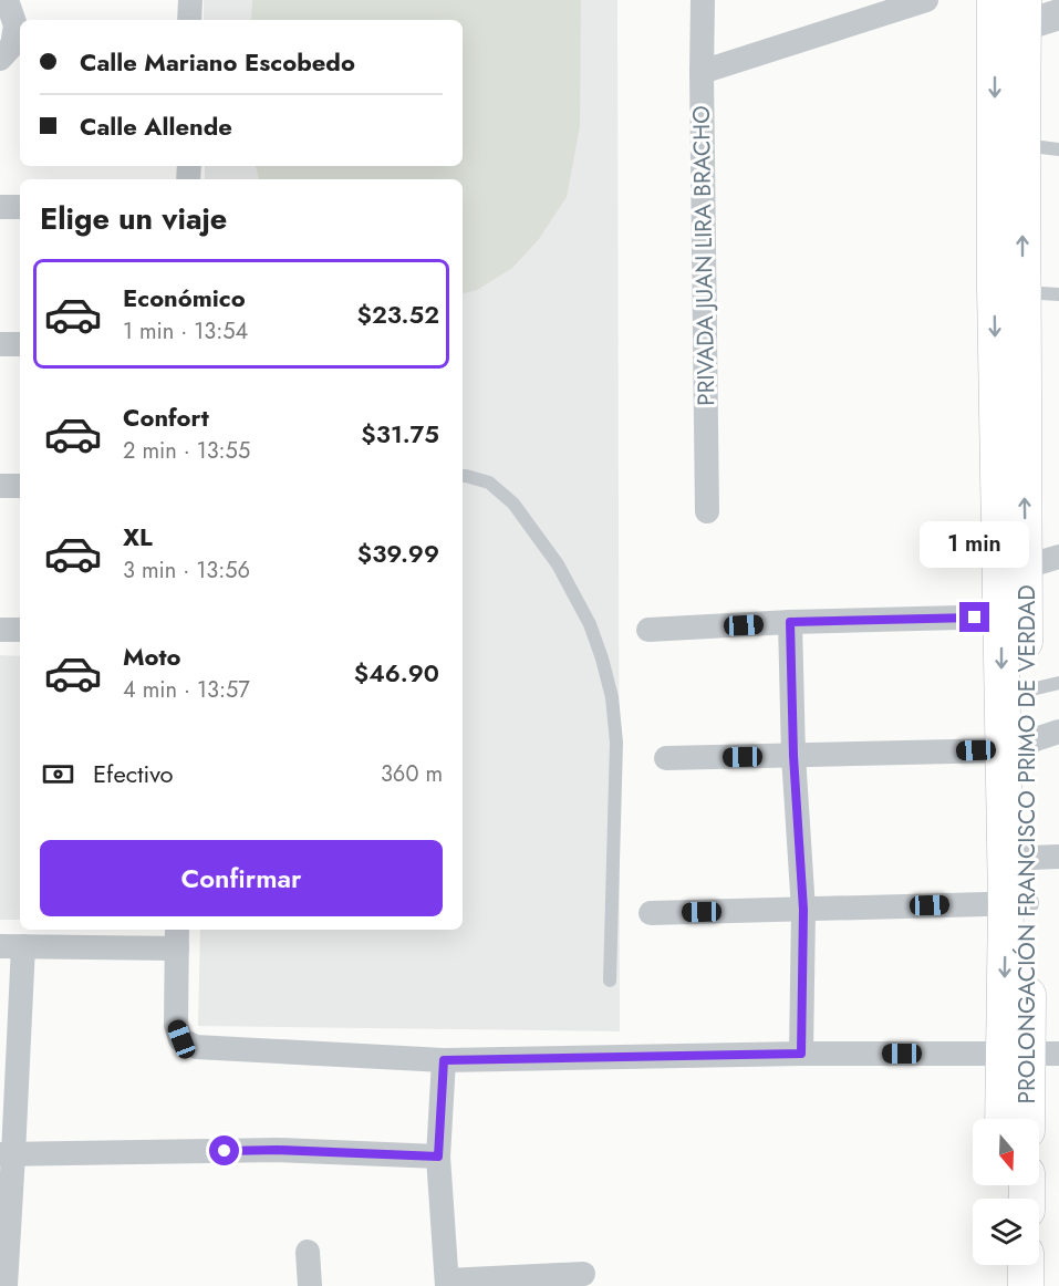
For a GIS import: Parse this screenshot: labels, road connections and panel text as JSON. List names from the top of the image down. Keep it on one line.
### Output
{"streets":{"main road":["PROLONGACIÓN FRANCISCO PRIMO DE VERDAD"],"street":["PRIVADA JUAN LIRA BRACHO"]},"north":"bottom","page":{"banner":["Calle Mariano Escobedo","Calle Allende"],"heading":"Elige un viaje","list":[{"name":"Económico","note":"1 min · 13:54","value":"$23.52"},{"name":"Confort","note":"2 min · 13:55","value":"$31.75"},{"name":"XL","note":"3 min · 13:56","value":"$39.99"},{"name":"Moto","note":"4 min · 13:57","value":"$46.90"}],"bubble":"1 min","pay":["Efectivo","360 m"],"buttons":"Confirmar"}}
